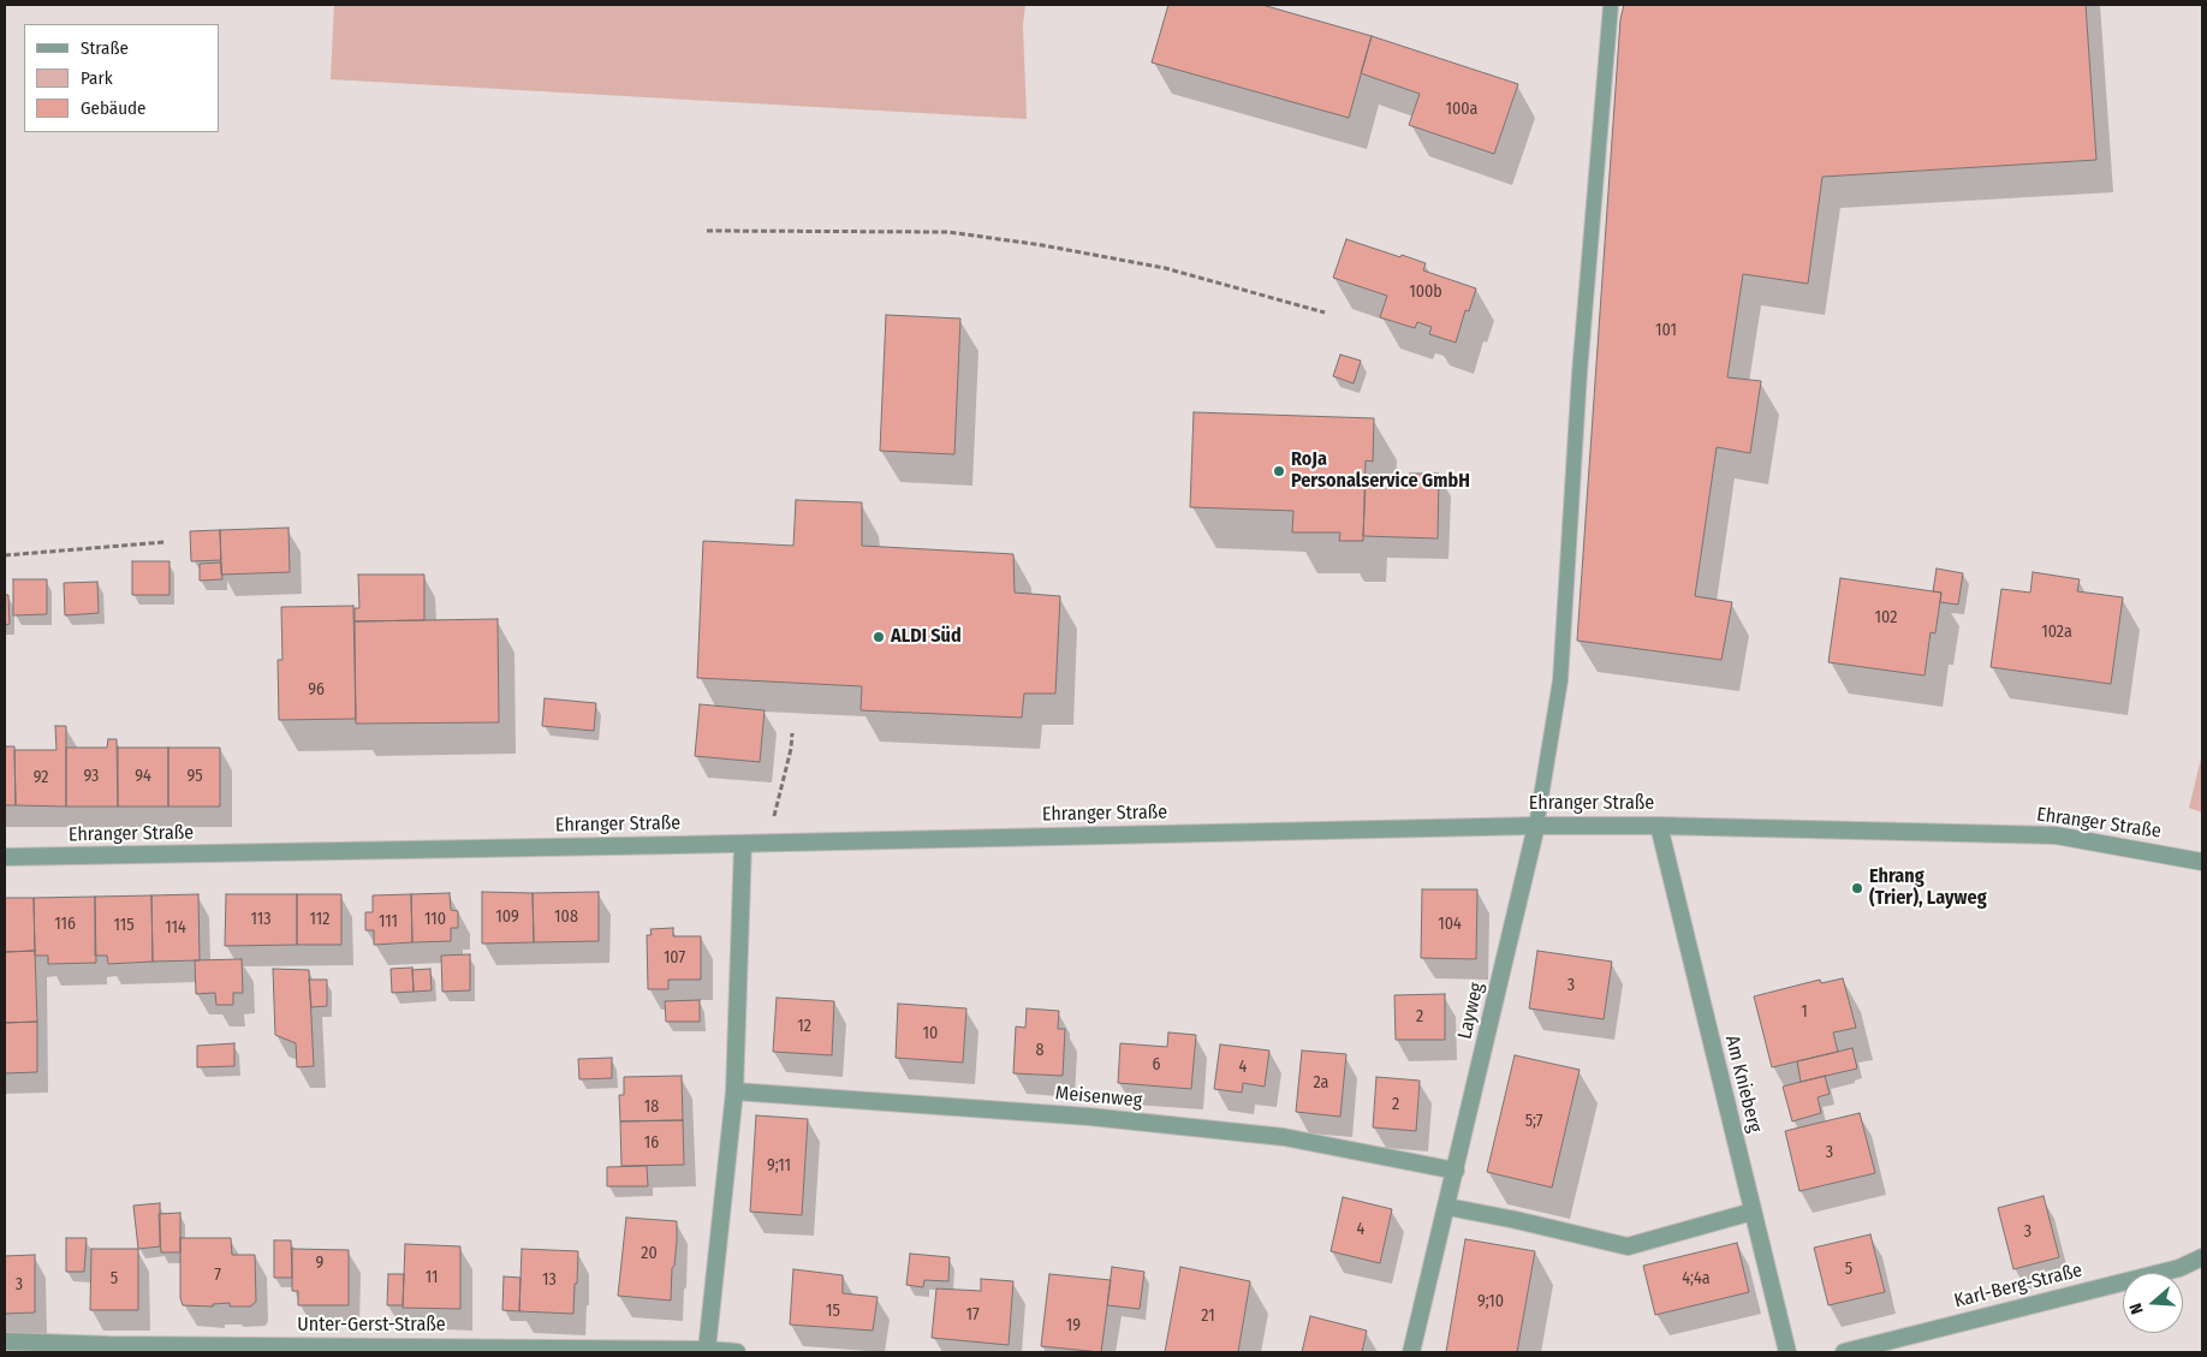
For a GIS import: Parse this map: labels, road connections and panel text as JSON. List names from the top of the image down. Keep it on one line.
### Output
{"streets":{"street":["Ehranger Straße","Layweg","Am Knieberg","Meisenweg","Karl-Berg-Straße","Unter-Gerst-Straße"]},"crossings":[["Ehranger Straße","Layweg"],["Ehranger Straße","Am Knieberg"],["Layweg","Meisenweg"]],"places":["RoJa Personalservice GmbH","ALDI Süd","Ehrang (Trier), Layweg"],"house_numbers":["100a","100b","101","102","102a","96","93","94","95","92","109","108","113","112","110","111","116","104","115","114","107","3","1","2","12","10","8","6","4","2a","2","18","5;7","16","3","9;11","4","3","20","9","5","7","11","5","4;4a","13","3","9;10","15","17","21","19"],"legend":["Straße","Park","Gebäude"],"north":"left"}
